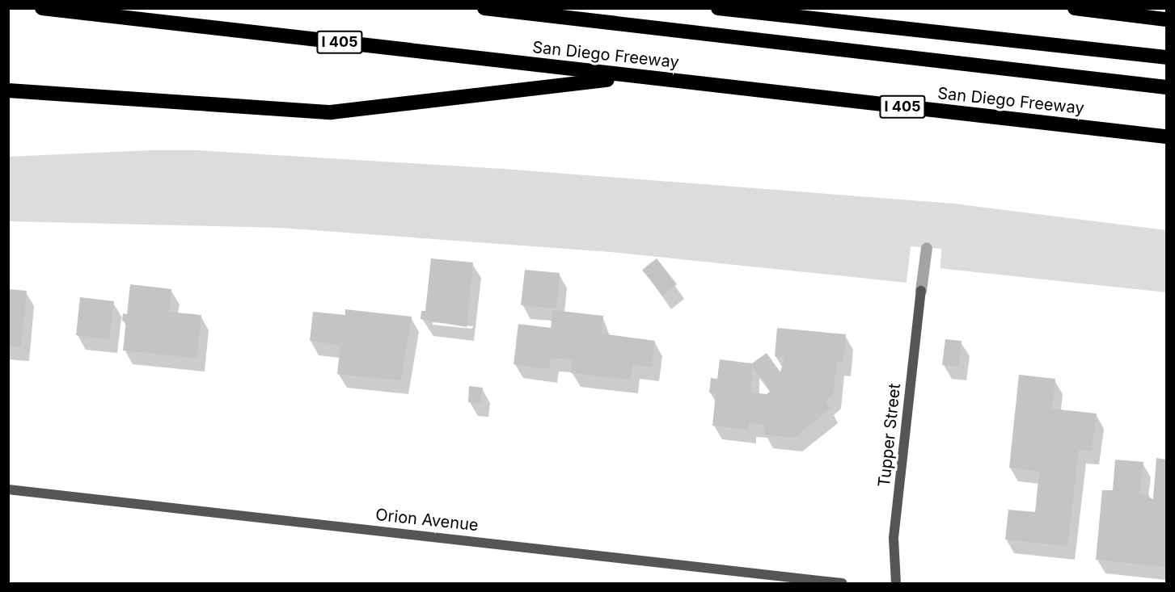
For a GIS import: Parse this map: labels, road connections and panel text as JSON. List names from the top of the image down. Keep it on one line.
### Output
{"streets":{"highway":["I 405","San Diego Freeway"],"street":["Tupper Street","Orion Avenue"]}}
